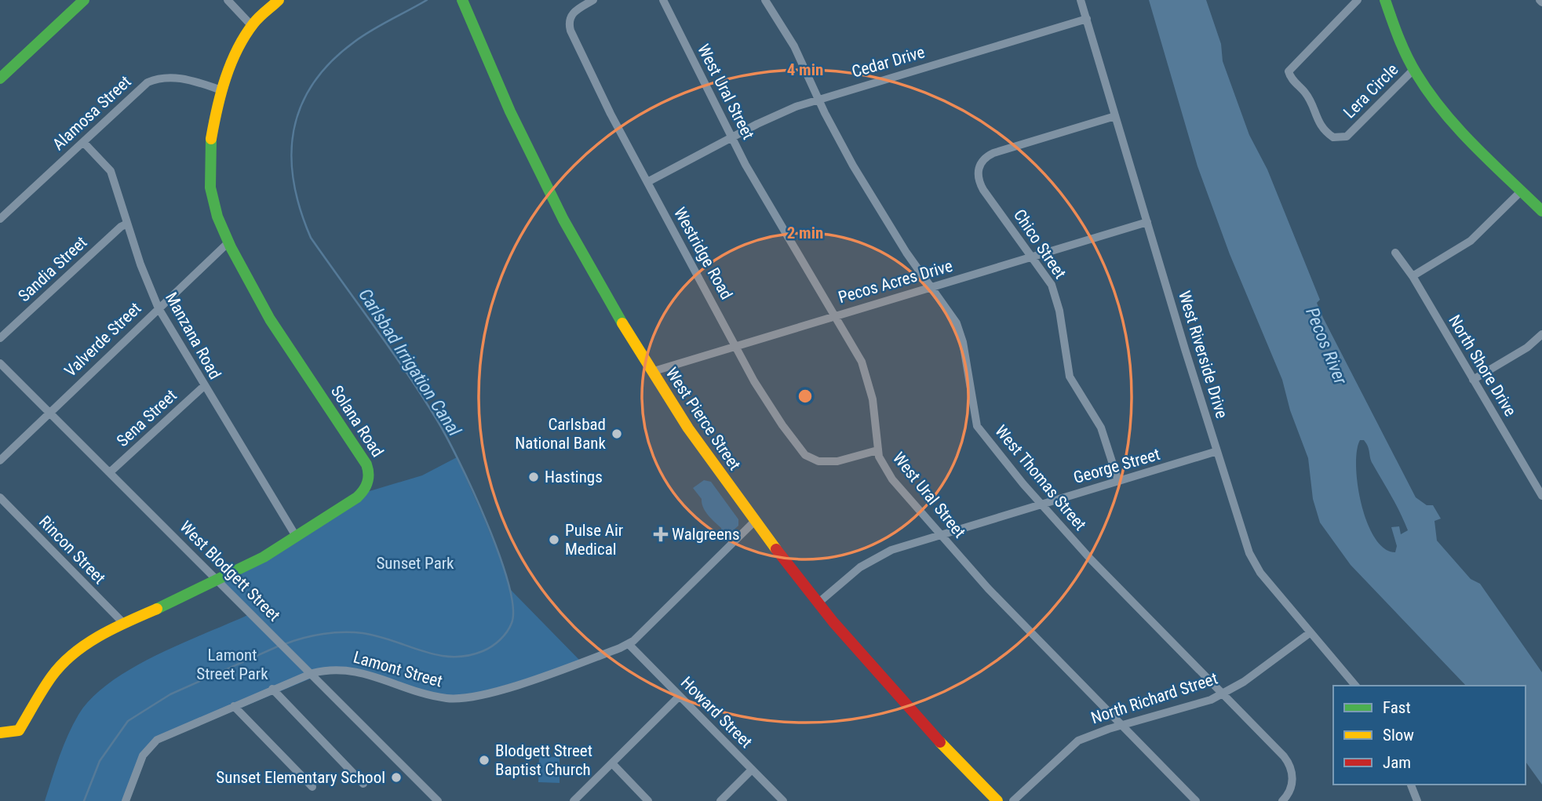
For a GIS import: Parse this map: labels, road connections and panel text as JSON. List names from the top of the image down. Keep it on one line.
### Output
{"streets":{"main road":["West Pierce Street","Solana Road"],"street":["Cedar Drive","Lera Circle","West Ural Street","Alamosa Street","Chico Street","Westridge Road","Sandia Street","Pecos Acres Drive","Manzana Road","Valverde Street","West Riverside Drive","North Shore Drive","Sena Street","George Street","West Thomas Street","Rincon Street","West Blodgett Street","Lamont Street","North Richard Street","Howard Street"]},"crossings":[["Cedar Drive","West Ural Street"],["Cedar Drive","Westridge Road"],["Cedar Drive","West Riverside Drive"],["Cedar Drive","West Thomas Street"],["West Ural Street","Westridge Road"],["West Ural Street","Pecos Acres Drive"],["West Ural Street","George Street"],["West Ural Street","North Richard Street"],["Alamosa Street","Manzana Road"],["Alamosa Street","Solana Road"],["Chico Street","Pecos Acres Drive"],["Chico Street","West Riverside Drive"],["Chico Street","George Street"],["Westridge Road","Pecos Acres Drive"],["Sandia Street","Manzana Road"],["Pecos Acres Drive","West Riverside Drive"],["Pecos Acres Drive","West Pierce Street"],["Pecos Acres Drive","West Thomas Street"],["Manzana Road","Valverde Street"],["Manzana Road","Sena Street"],["Manzana Road","Solana Road"],["Valverde Street","Solana Road"],["Valverde Street","West Blodgett Street"],["West Riverside Drive","George Street"],["West Riverside Drive","North Richard Street"],["Sena Street","West Blodgett Street"],["West Pierce Street","George Street"],["West Pierce Street","Lamont Street"],["Solana Road","Rincon Street"],["Solana Road","West Blodgett Street"],["George Street","West Thomas Street"],["West Thomas Street","North Richard Street"],["West Blodgett Street","Lamont Street"],["Lamont Street","Howard Street"]],"water":["Pecos River","Carlsbad Irrigation Canal"],"parks":["Sunset Park","Lamont Street Park"],"places":{"other":["Carlsbad National Bank","Hastings","Pulse Air Medical","Blodgett Street Baptist Church","Sunset Elementary School"],"health":["Walgreens"]},"legend":["Fast","Slow","Jam"],"rings":["4 min","2 min"]}
